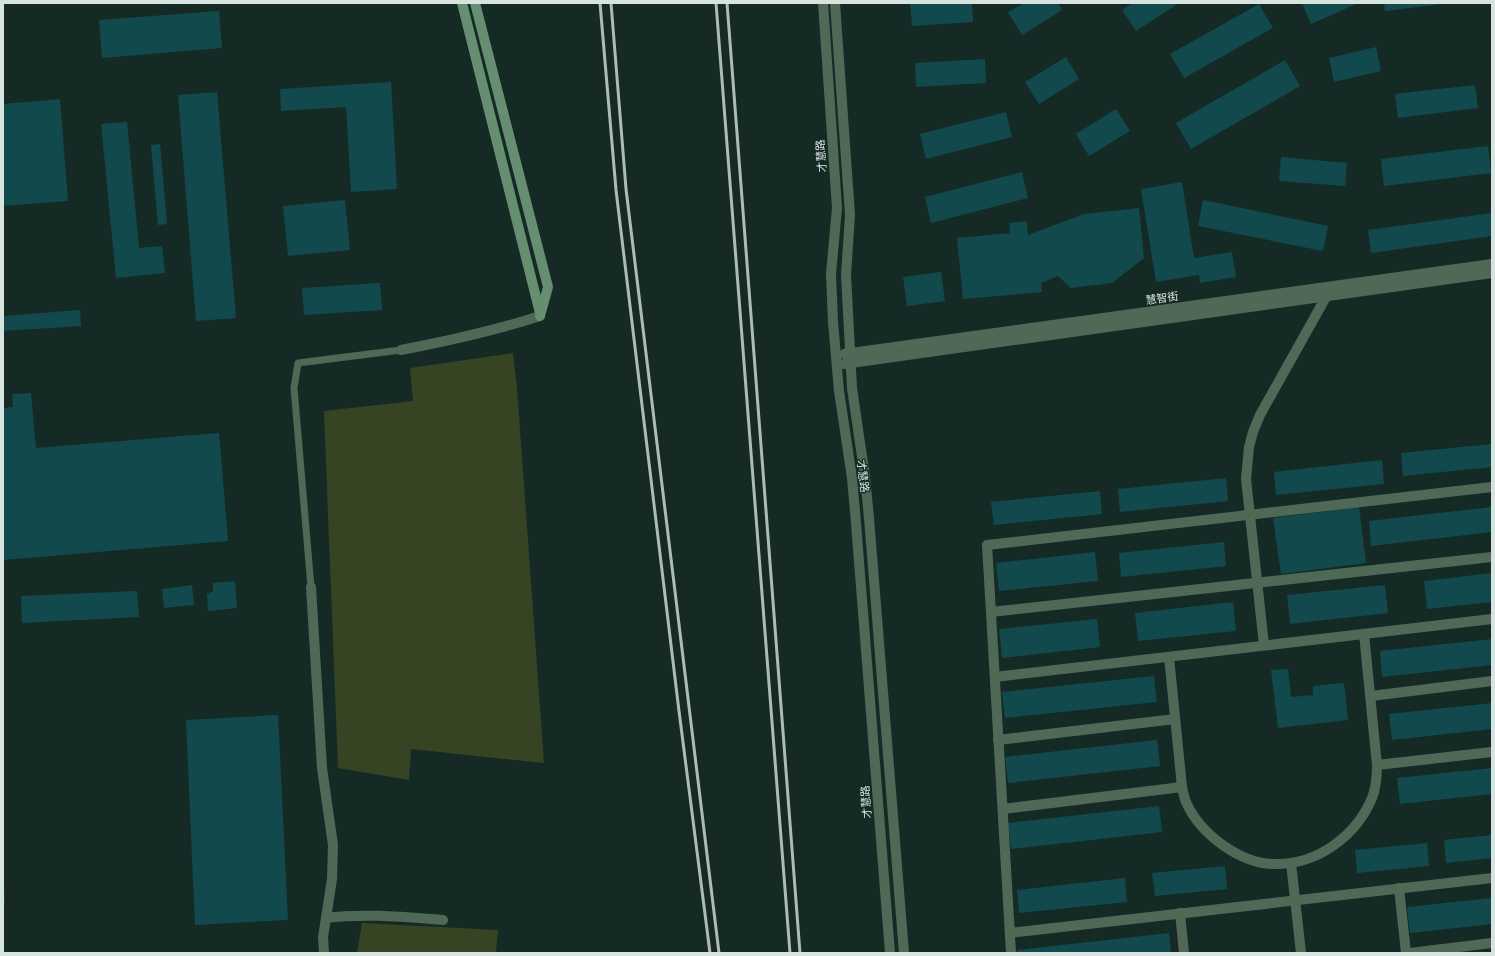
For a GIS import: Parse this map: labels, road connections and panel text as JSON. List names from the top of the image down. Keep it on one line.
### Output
{"streets":{"street":["才慧路","慧智街"]},"crossings":[["才慧路","慧智街"]]}
